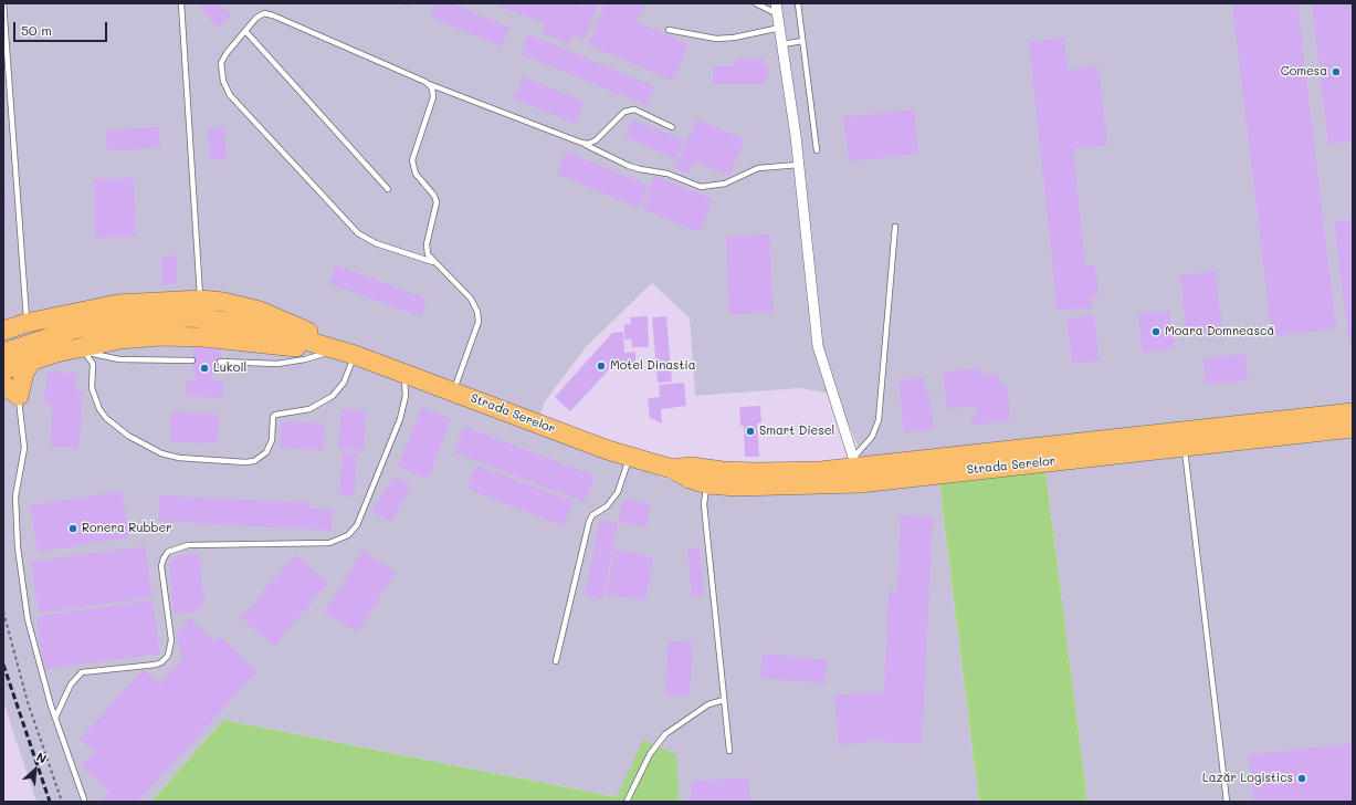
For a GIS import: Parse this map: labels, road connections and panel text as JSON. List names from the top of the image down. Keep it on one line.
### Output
{"streets":{"highway":["Strada Serelor"]},"places":["Comesa","Moara Domnească","Motel Dinastia","Lukoil","Smart Diesel","Ronera Rubber","Lazăr Logistics"],"scale_bar":"50 m","north":"top right"}
